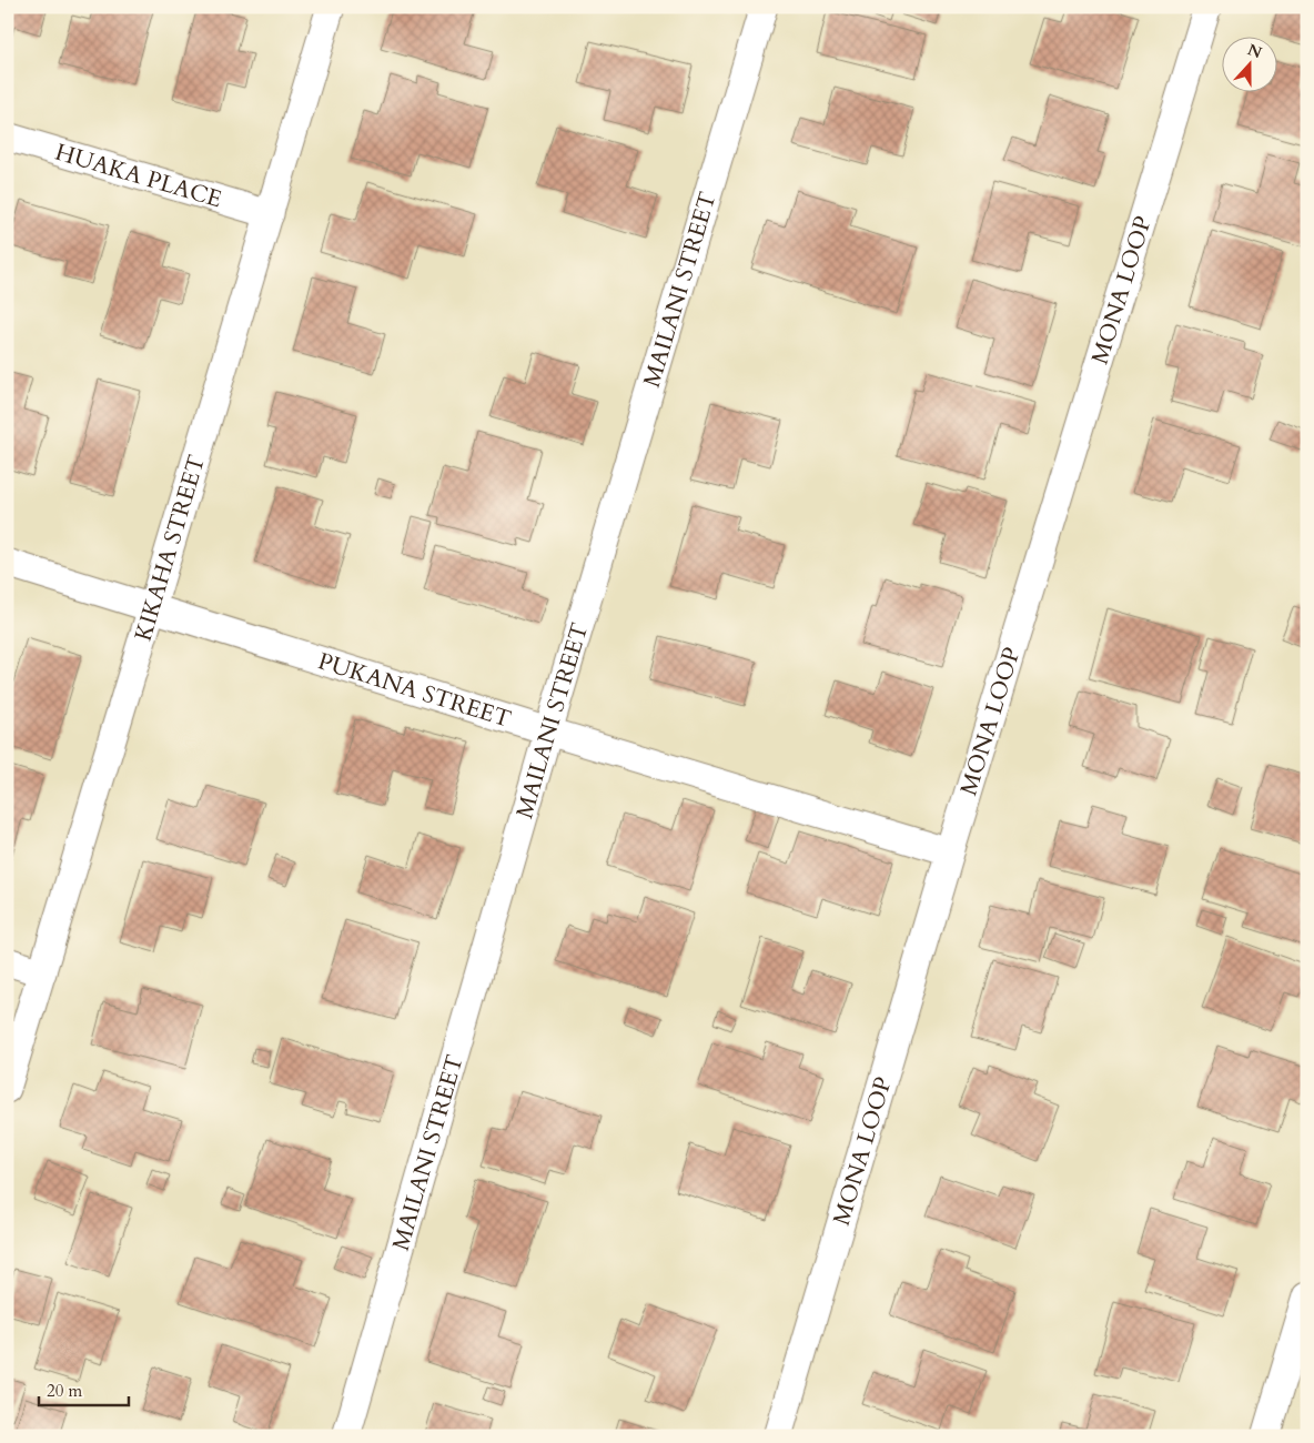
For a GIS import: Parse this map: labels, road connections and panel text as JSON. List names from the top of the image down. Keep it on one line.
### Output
{"streets":{"street":["HUAKA PLACE","MAILANI STREET","MONA LOOP","KIKAHA STREET","PUKANA STREET"]},"crossings":[["HUAKA PLACE","KIKAHA STREET"],["MAILANI STREET","PUKANA STREET"],["MONA LOOP","PUKANA STREET"],["KIKAHA STREET","PUKANA STREET"]],"scale_bar":"20 m","north":"top"}
